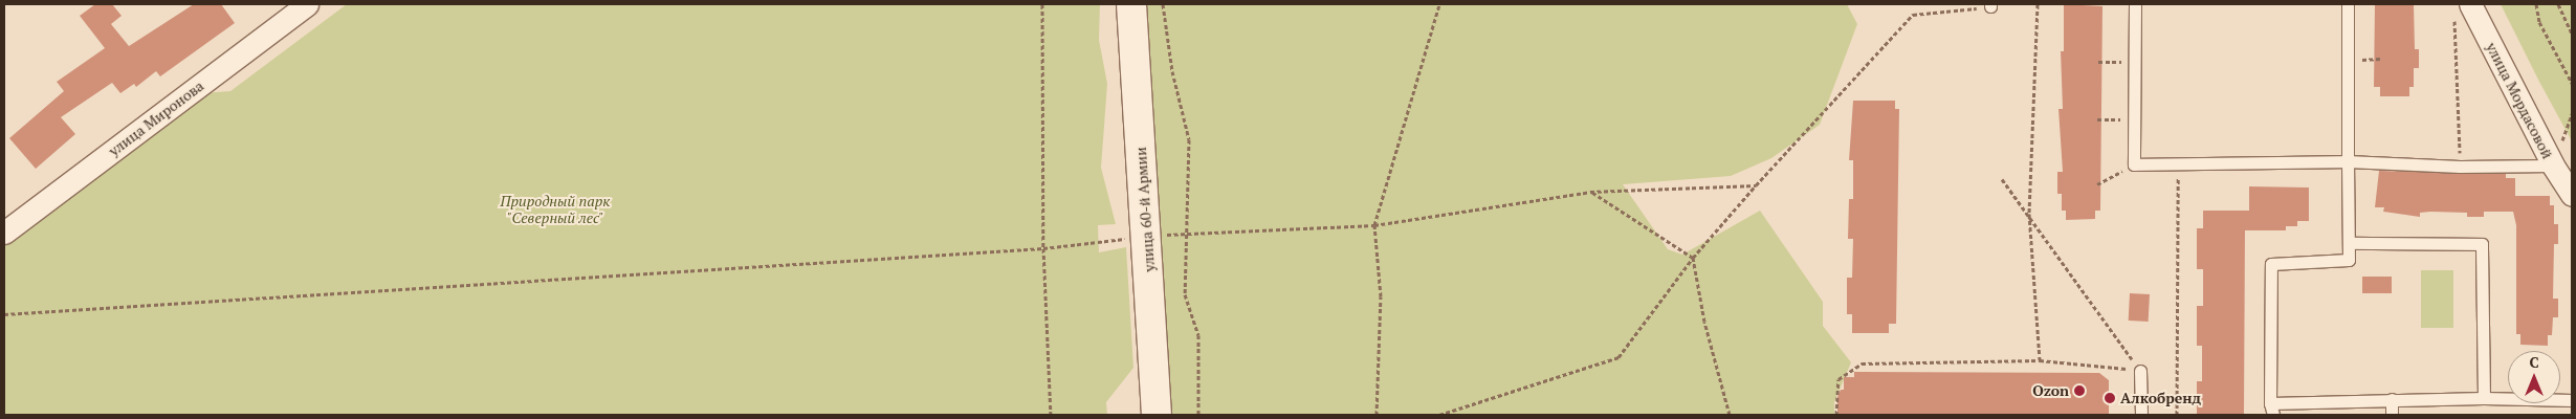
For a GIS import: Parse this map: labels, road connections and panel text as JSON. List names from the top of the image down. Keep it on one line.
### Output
{"streets":{"street":["улица Мордасовой","улица Миронова","улица 60-й Армии"]},"parks":["Природный парк \"Северный лес\""],"places":["Ozon","Алкобренд"],"north":"top"}
